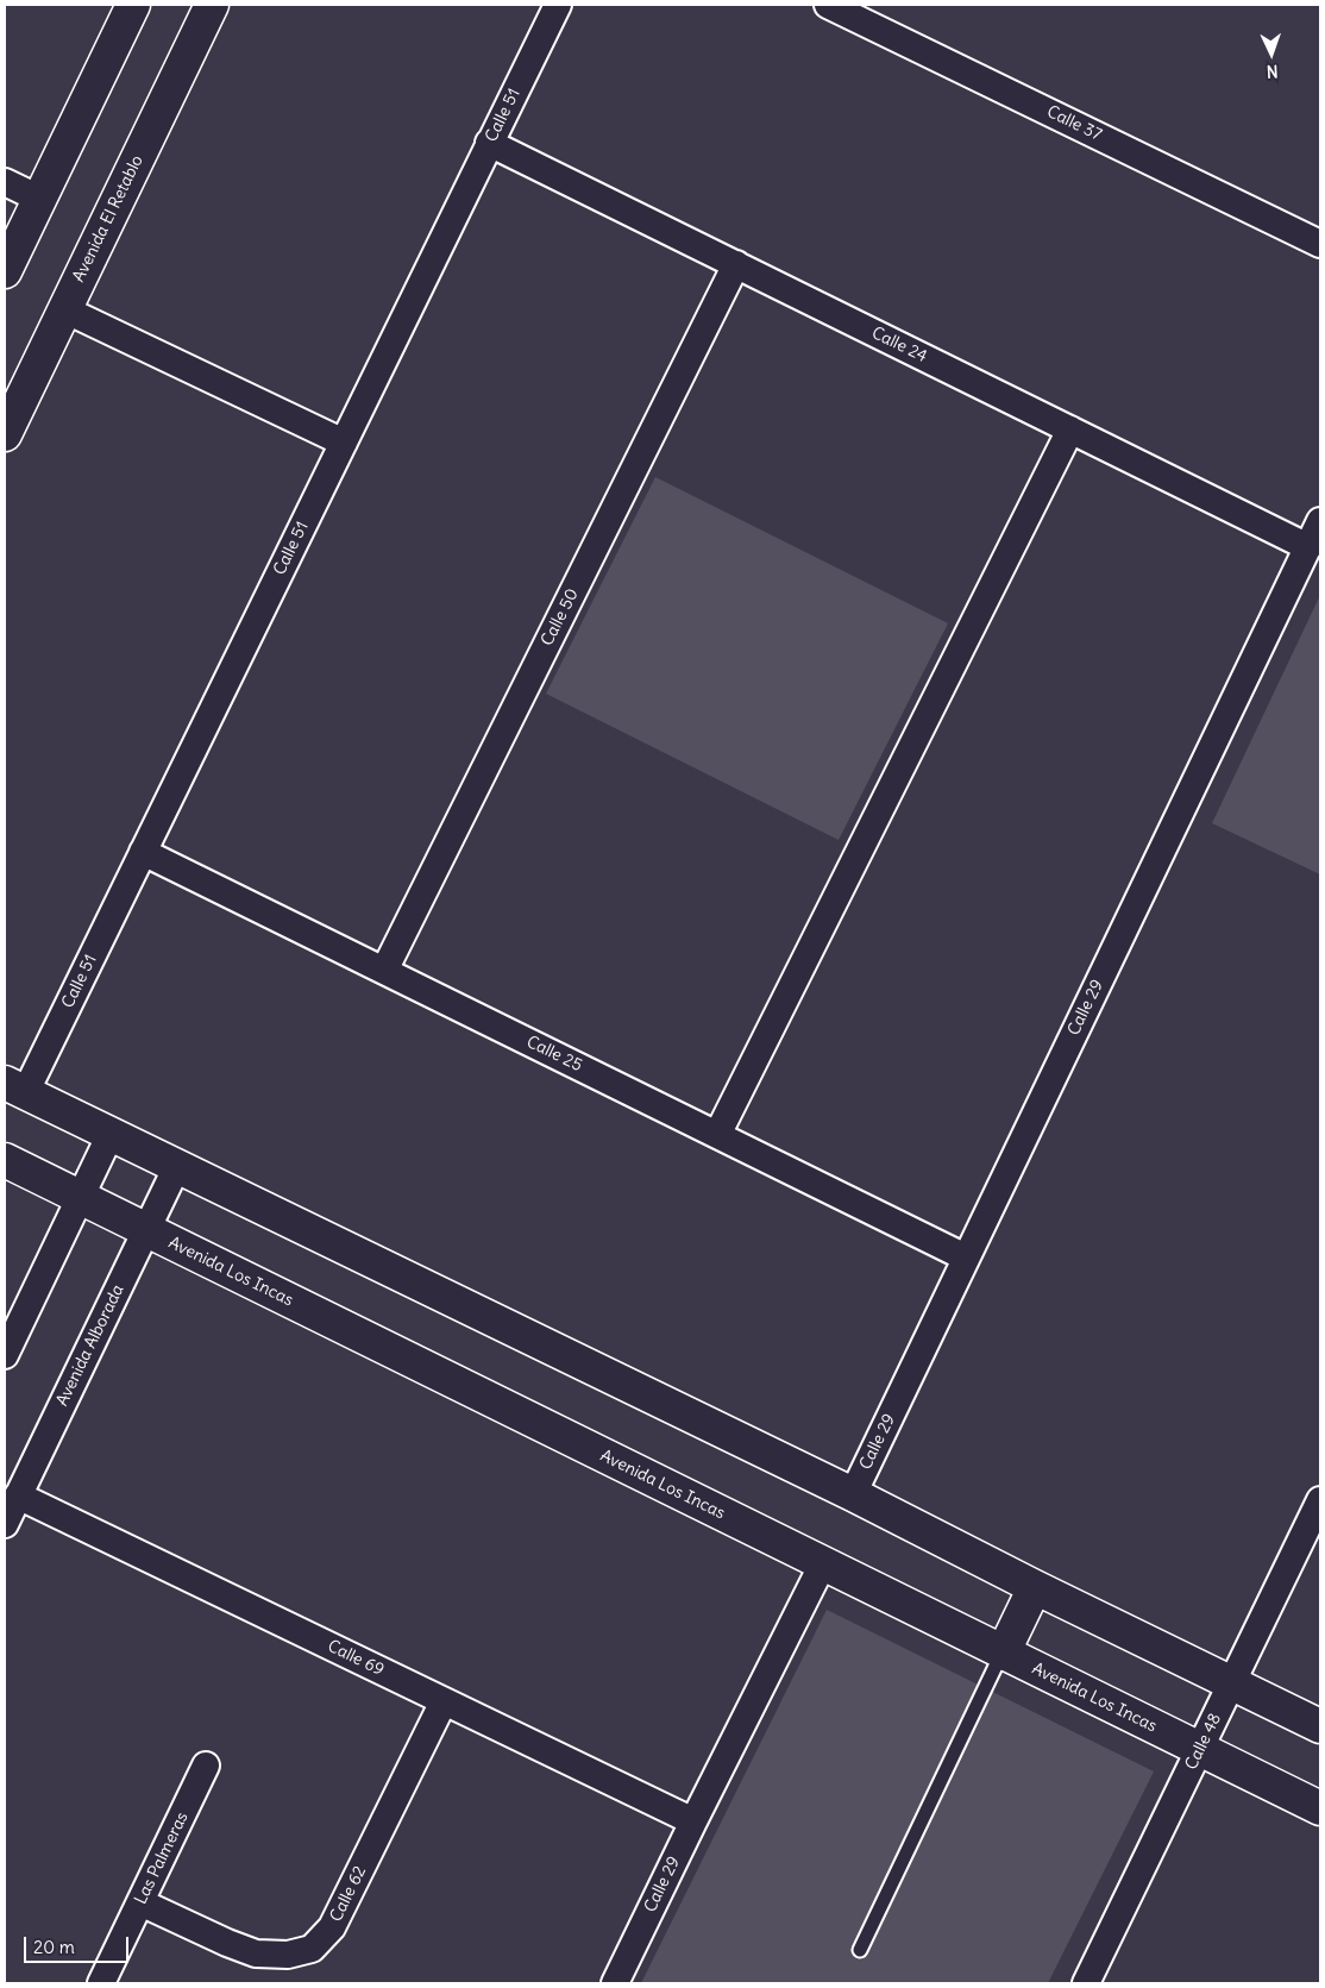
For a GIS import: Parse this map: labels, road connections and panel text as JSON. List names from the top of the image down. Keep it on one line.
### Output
{"streets":{"main road":["Avenida El Retablo","Avenida Los Incas"],"street":["Calle 51","Calle 37","Calle 24","Calle 50","Calle 29","Calle 25","Avenida Alborada","Calle 69","Calle 48","Las Palmeras","Calle 62"]},"crossings":[["Calle 51","Calle 24"],["Calle 51","Calle 25"],["Calle 24","Calle 50"],["Calle 24","Calle 29"],["Calle 50","Calle 25"],["Calle 29","Calle 25"],["Calle 29","Avenida Los Incas"],["Calle 29","Calle 69"],["Avenida Los Incas","Avenida Alborada"],["Avenida Los Incas","Calle 48"],["Avenida Alborada","Calle 69"],["Calle 69","Calle 62"],["Las Palmeras","Calle 62"]],"scale_bar":"20 m","north":"bottom"}
